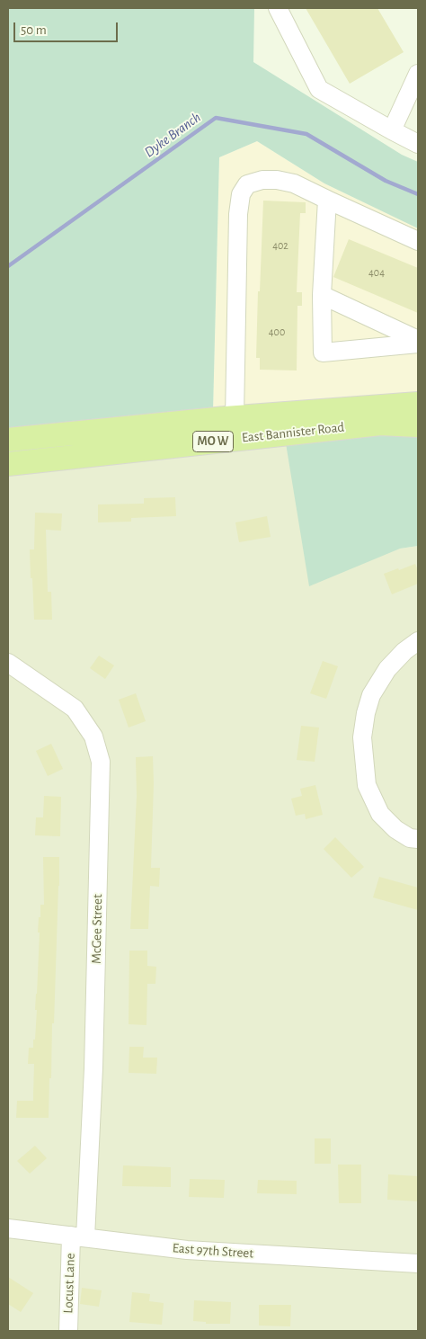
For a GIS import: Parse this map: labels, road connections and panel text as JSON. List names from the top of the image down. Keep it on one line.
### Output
{"streets":{"main road":["East Bannister Road","MO W"],"street":["McGee Street","East 97th Street","Locust Lane"]},"crossings":[["McGee Street","East 97th Street"],["McGee Street","Locust Lane"],["East 97th Street","Locust Lane"]],"water":["Dyke Branch"],"house_numbers":["402","404","400"],"scale_bar":"50 m"}
